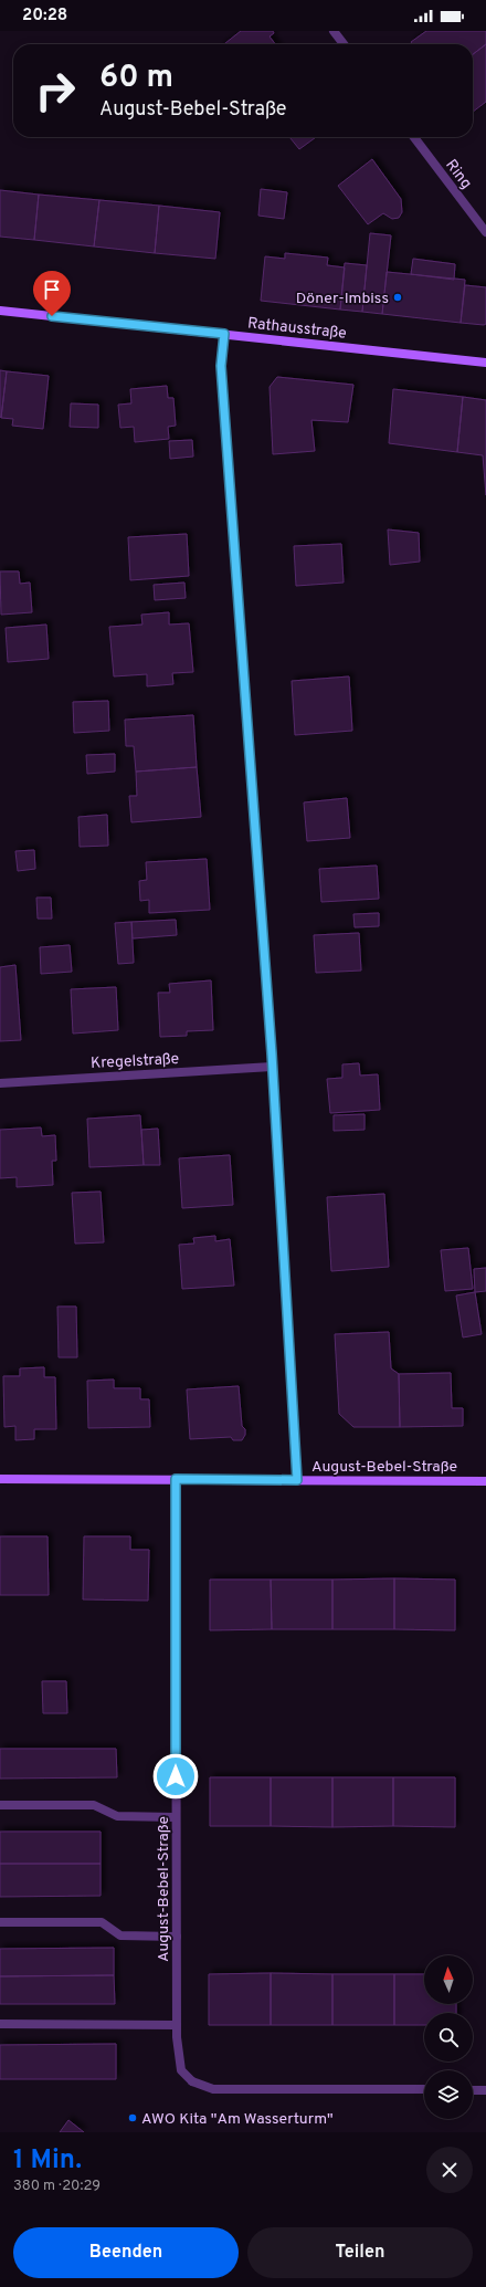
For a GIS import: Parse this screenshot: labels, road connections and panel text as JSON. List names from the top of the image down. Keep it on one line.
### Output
{"streets":{"street":["Ring","Rathausstraße","Kregelstraße","August-Bebel-Straße"]},"places":["Döner-Imbiss","AWO Kita \"Am Wasserturm\""],"north":"top","page":{"status":"20:28","turn":["60 m","August-Bebel-Straße"],"heading":["1 Min.","380 m · 20:29"],"buttons":["Beenden","Teilen"]}}
